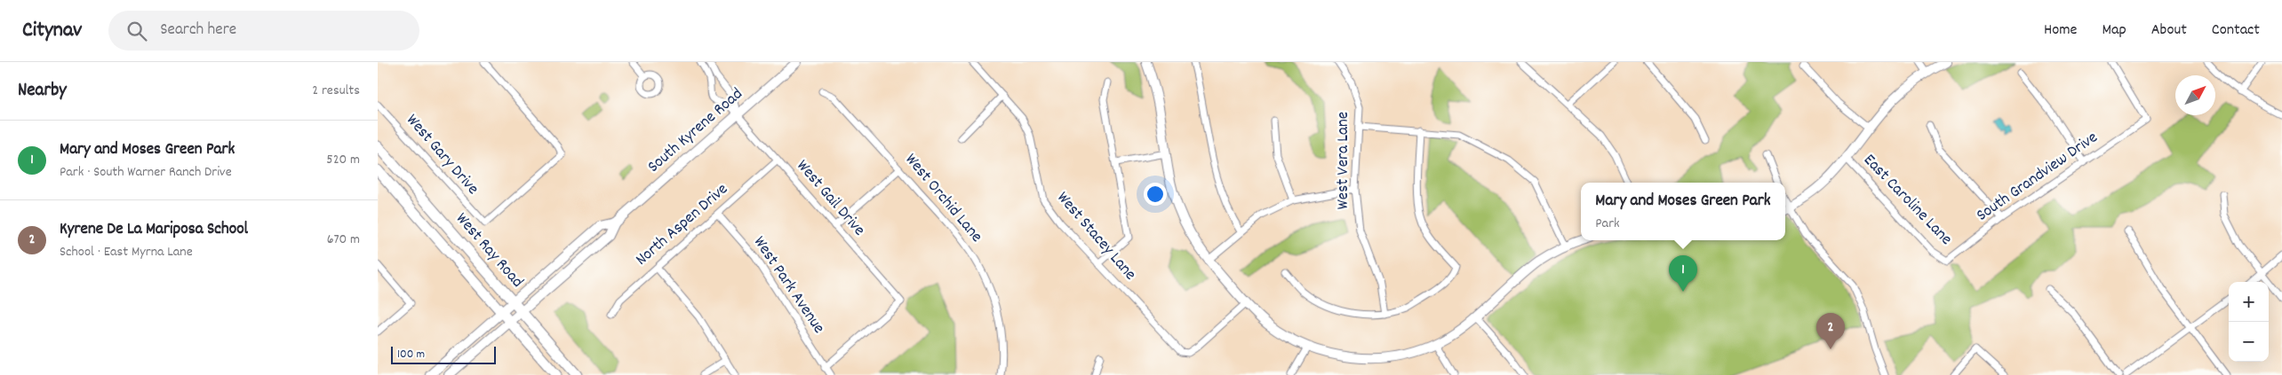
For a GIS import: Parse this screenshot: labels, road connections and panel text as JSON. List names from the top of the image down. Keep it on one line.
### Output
{"streets":{"main road":["West Ray Road"],"street":["South Kyrene Road","West Gary Drive","West Vera Lane","South Grandview Drive","West Gail Drive","West Orchid Lane","East Caroline Lane","North Aspen Drive","West Stacey Lane","West Park Avenue"]},"crossings":[["South Kyrene Road","West Gail Drive"],["South Kyrene Road","West Ray Road"],["South Grandview Drive","East Caroline Lane"],["West Gail Drive","North Aspen Drive"],["West Gail Drive","West Park Avenue"],["North Aspen Drive","West Park Avenue"]],"scale_bar":"100 m","north":"top right","page":{"header":"Citynav","search":"Search here","nav":["Home","Map","About","Contact"],"heading":["Nearby","2 results"],"list":[{"mark":"1","name":"Mary and Moses Green Park","note":"Park · South Warner Ranch Drive","value":"520 m"},{"mark":"2","name":"Kyrene De La Mariposa School","note":"School · East Myrna Lane","value":"670 m"}],"popup":["Mary and Moses Green Park","Park"],"pins":["1","2"],"map_buttons":["+","−"],"scale":"100 m"}}
